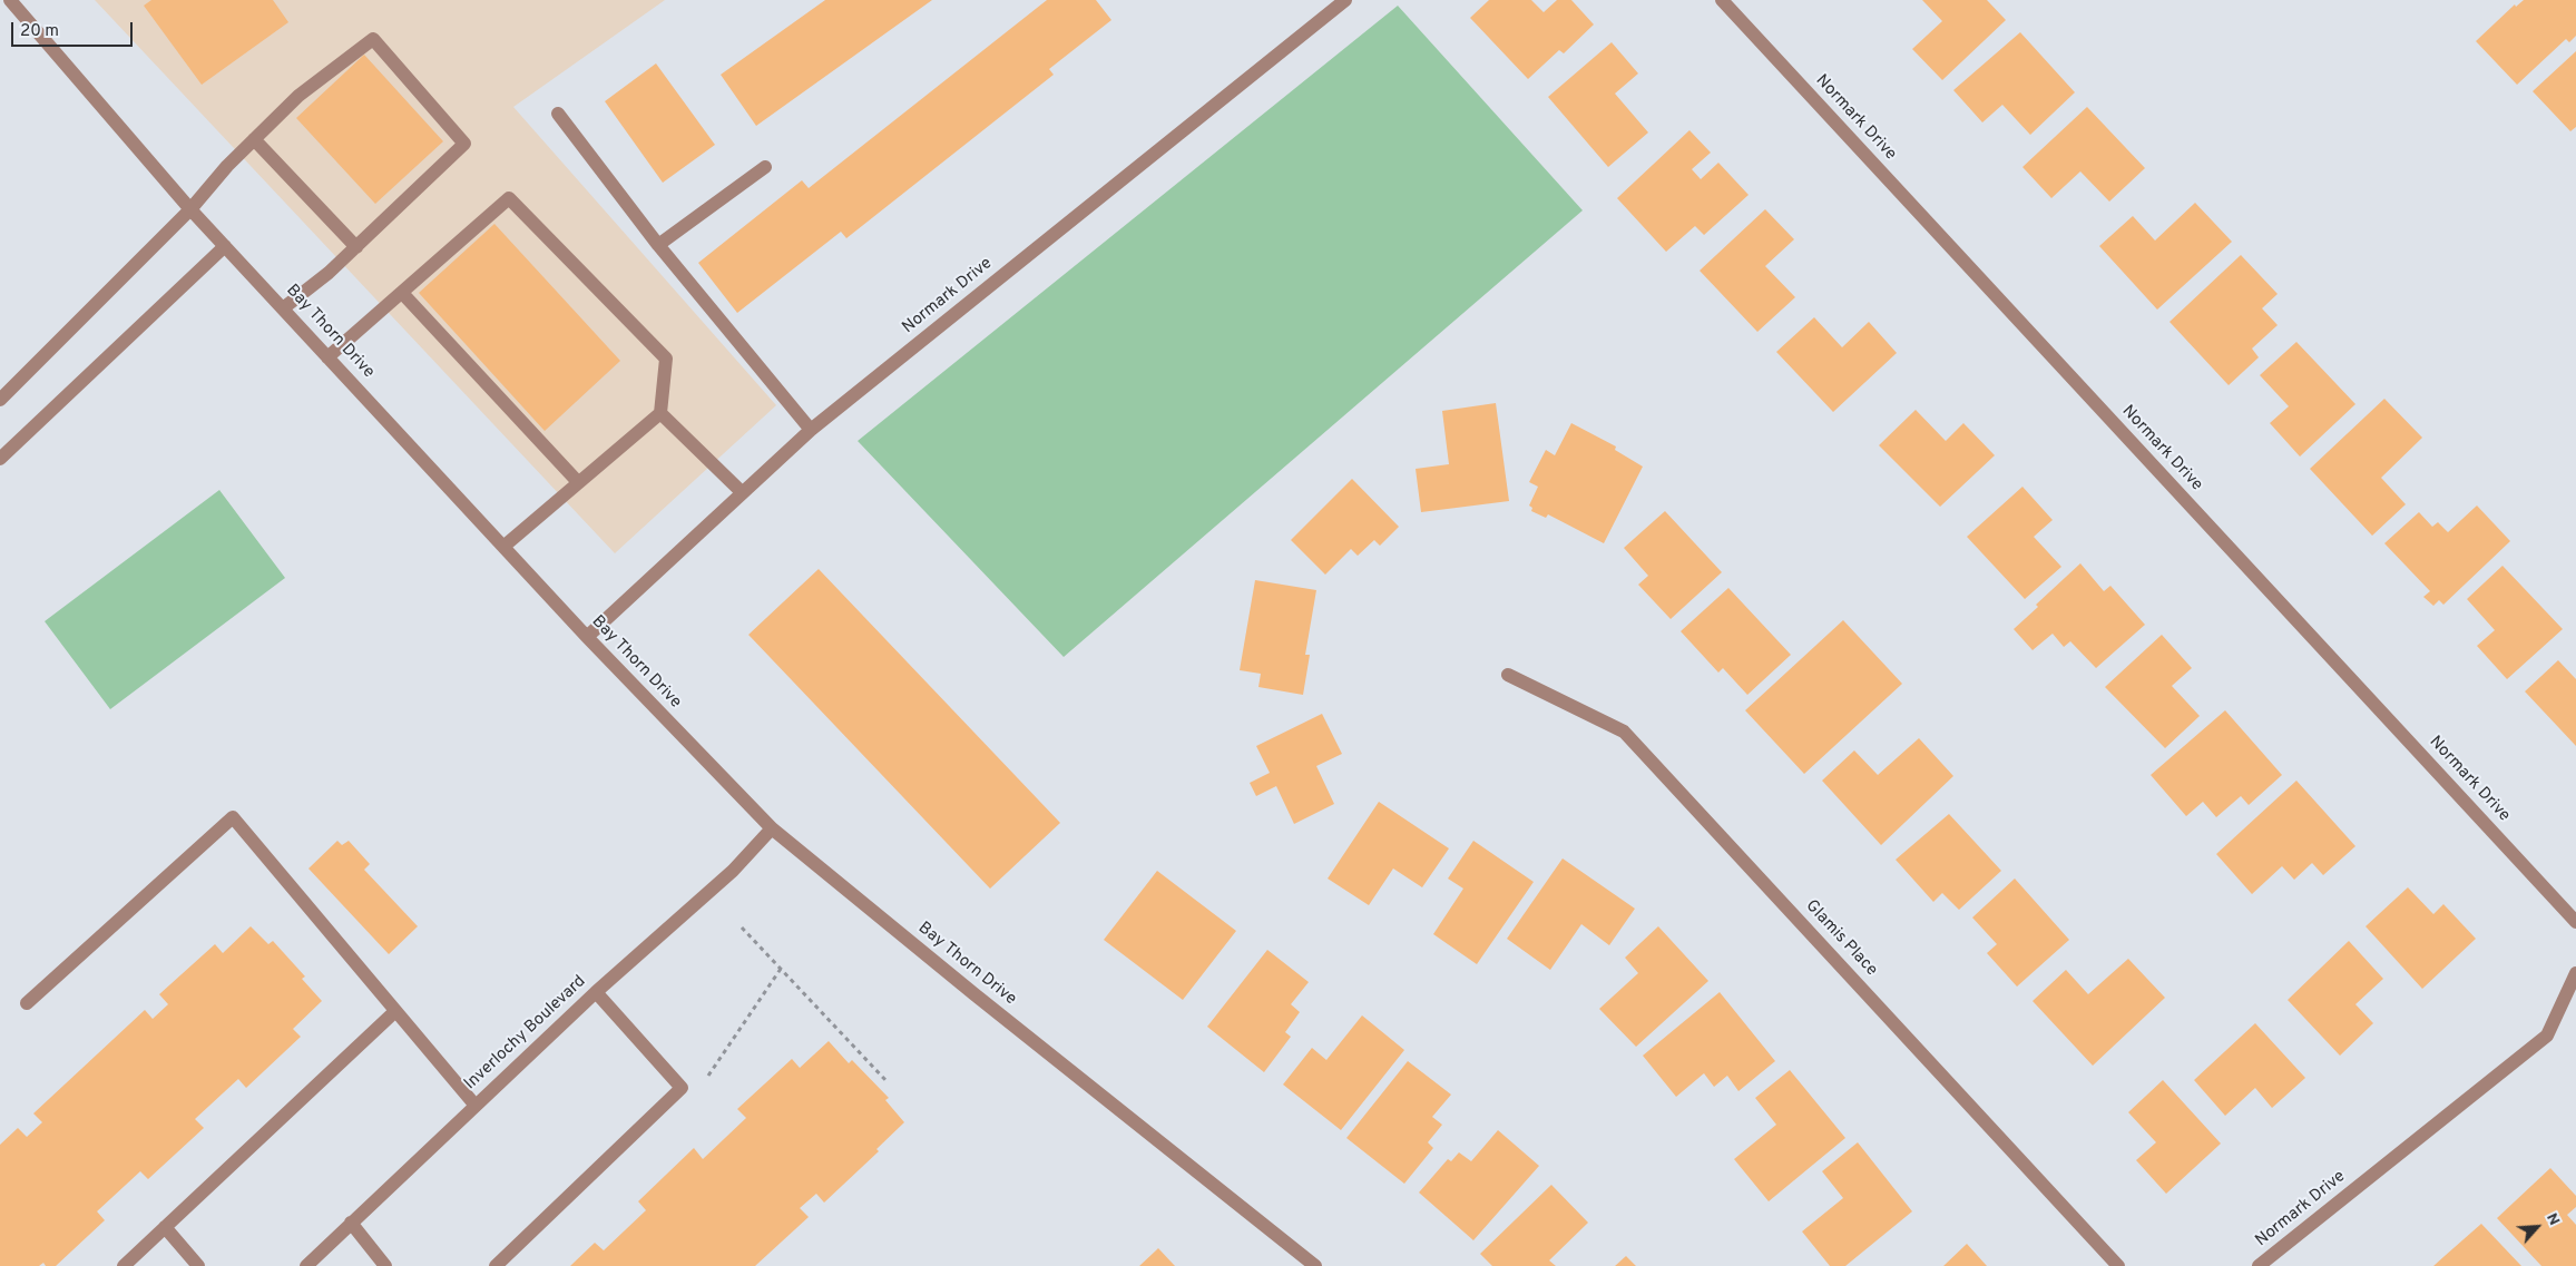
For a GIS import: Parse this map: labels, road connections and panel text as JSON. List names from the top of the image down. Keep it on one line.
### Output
{"streets":{"street":["Normark Drive","Bay Thorn Drive","Glamis Place","Inverlochy Boulevard"]},"crossings":[["Normark Drive","Bay Thorn Drive"],["Bay Thorn Drive","Inverlochy Boulevard"]],"scale_bar":"20 m","north":"top right"}
